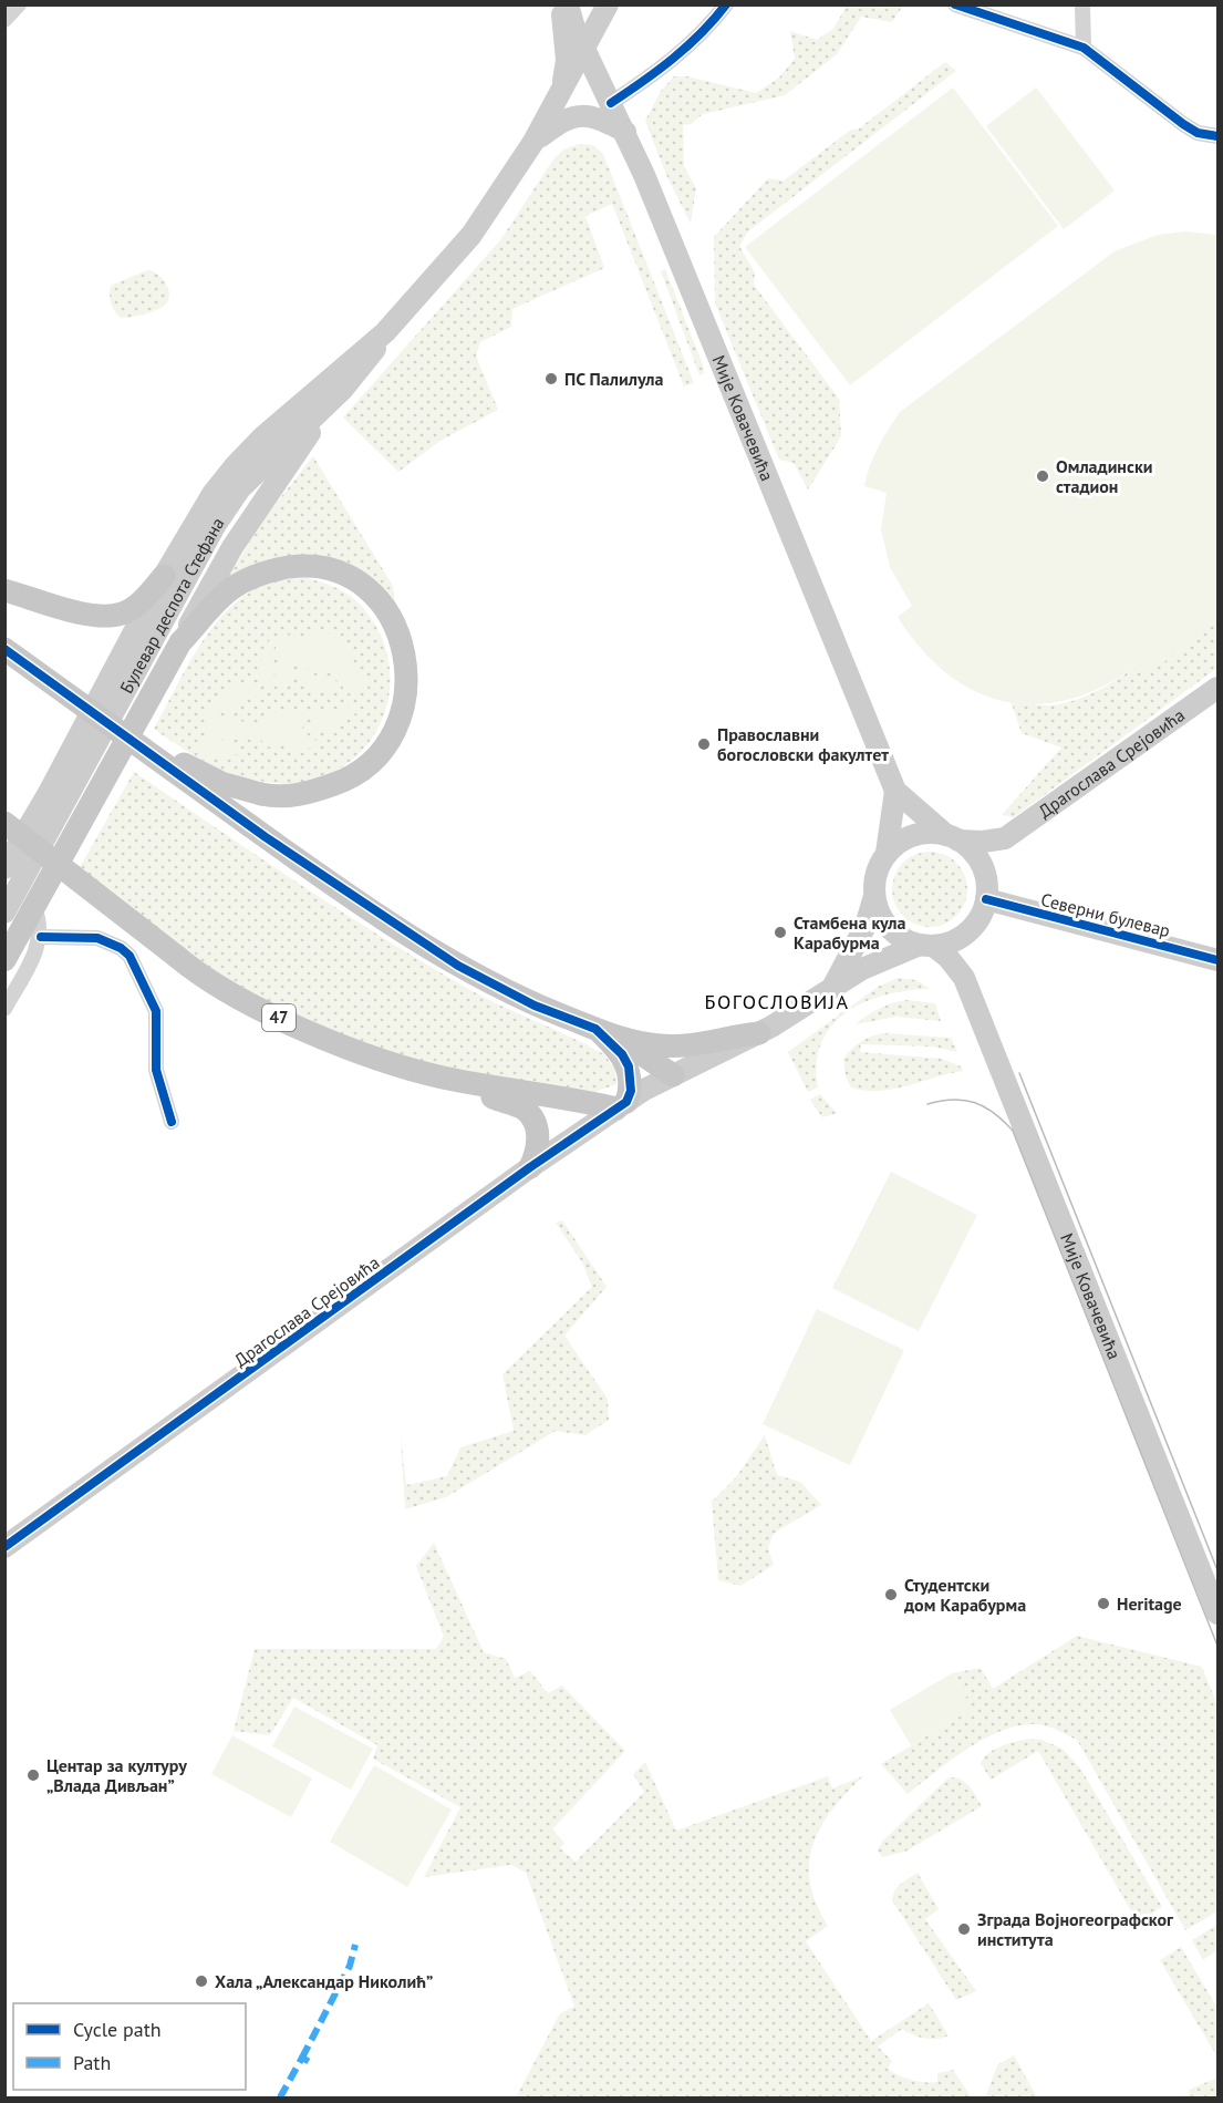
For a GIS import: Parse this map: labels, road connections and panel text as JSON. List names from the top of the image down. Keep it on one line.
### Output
{"streets":{"main road":["Мије Ковачевића","Булевар деспота Стефана","Драгослава Срејовића","Северни булевар","47"]},"crossings":[["Мије Ковачевића","Булевар деспота Стефана"],["Мије Ковачевића","Драгослава Срејовића"],["Мије Ковачевића","Северни булевар"],["Драгослава Срејовића","Северни булевар"],["Драгослава Срејовића","47"]],"districts":["БОГОСЛОВИЈА"],"places":["ПС Палилула","Омладински стадион","Православни богословски факултет","Стамбена кула Карабурма","Студентски дом Карабурма","Heritage","Центар за културу „Влада Дивљан”","Зграда Војногеографског института","Хала „Александар Николић”"],"legend":["Cycle path","Path"]}
